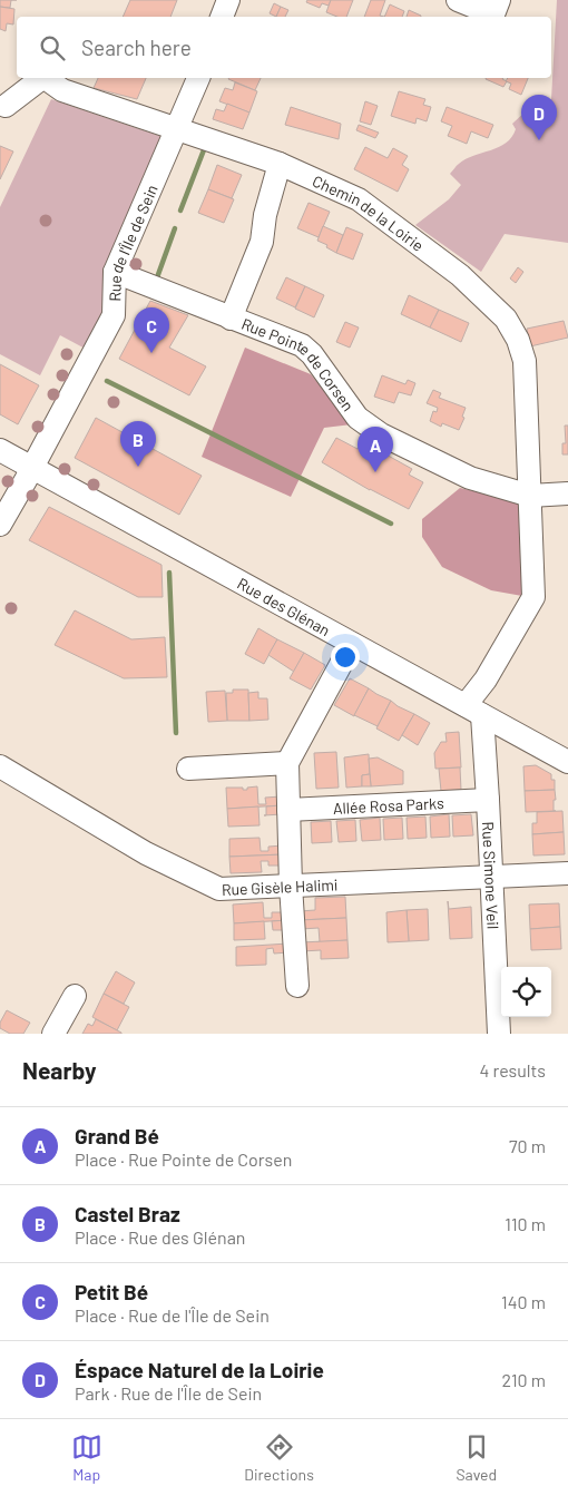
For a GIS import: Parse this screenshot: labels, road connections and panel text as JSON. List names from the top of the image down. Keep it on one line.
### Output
{"streets":{"street":["Chemin de la Loirie","Rue de l'Île de Sein","Rue Pointe de Corsen","Rue des Glénan","Allée Rosa Parks","Rue Simone Veil","Rue Gisèle Halimi"]},"crossings":[["Chemin de la Loirie","Rue de l'Île de Sein"],["Chemin de la Loirie","Rue Pointe de Corsen"],["Chemin de la Loirie","Rue des Glénan"],["Chemin de la Loirie","Rue Simone Veil"],["Rue de l'Île de Sein","Rue Pointe de Corsen"],["Rue de l'Île de Sein","Rue des Glénan"],["Rue des Glénan","Rue Simone Veil"],["Allée Rosa Parks","Rue Simone Veil"],["Rue Simone Veil","Rue Gisèle Halimi"]],"page":{"search":"Search here","pins":["D","C","B","A"],"heading":["Nearby","4 results"],"list":[{"mark":"A","name":"Grand Bé","note":"Place · Rue Pointe de Corsen","value":"70 m"},{"mark":"B","name":"Castel Braz","note":"Place · Rue des Glénan","value":"110 m"},{"mark":"C","name":"Petit Bé","note":"Place · Rue de l'Île de Sein","value":"140 m"},{"mark":"D","name":"Éspace Naturel de la Loirie","note":"Park · Rue de l'Île de Sein","value":"210 m"}],"nav":["Map","Directions","Saved"]}}
